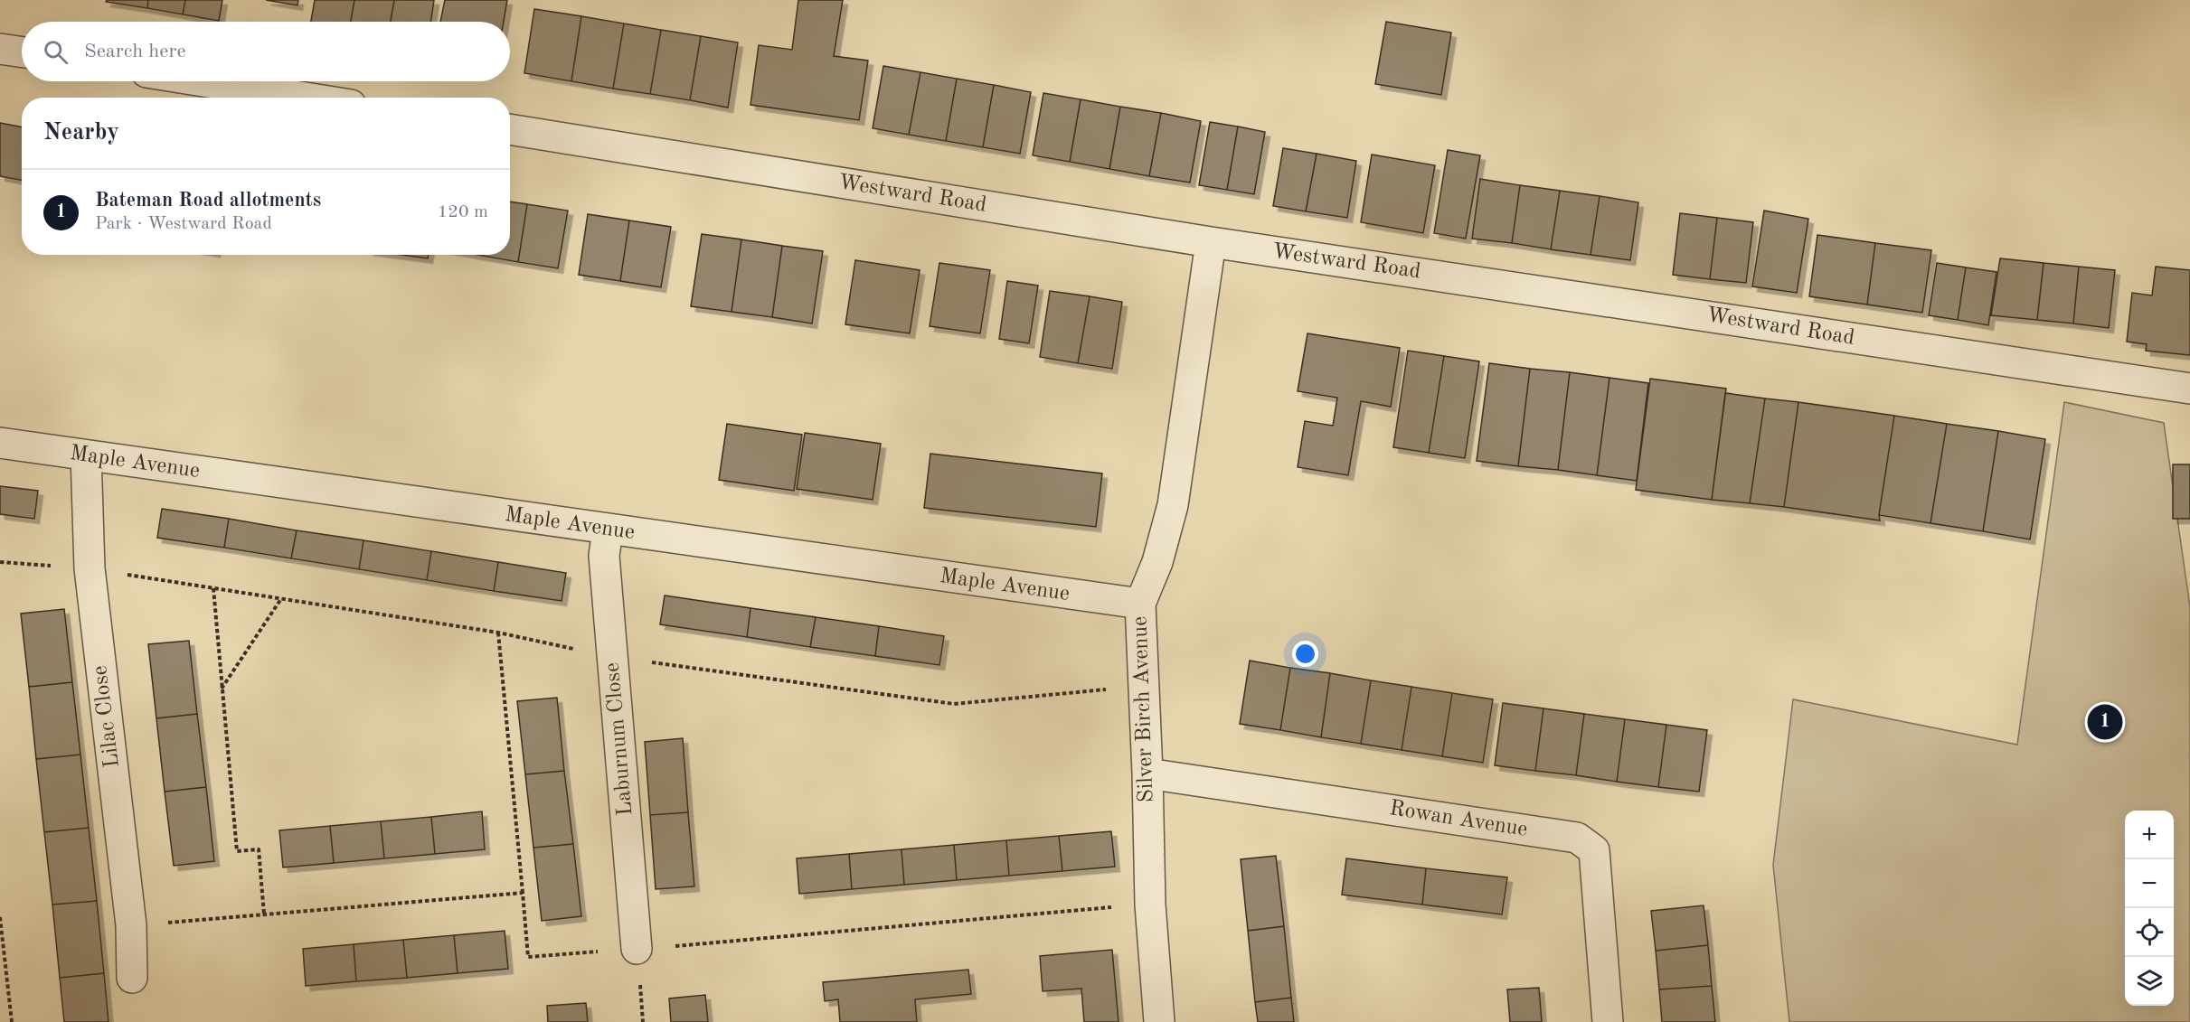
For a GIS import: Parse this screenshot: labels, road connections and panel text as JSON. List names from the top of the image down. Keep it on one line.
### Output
{"streets":{"street":["Westward Road","Maple Avenue","Silver Birch Avenue","Lilac Close","Laburnum Close","Rowan Avenue"]},"crossings":[["Westward Road","Silver Birch Avenue"],["Maple Avenue","Silver Birch Avenue"],["Maple Avenue","Lilac Close"],["Maple Avenue","Laburnum Close"],["Silver Birch Avenue","Rowan Avenue"]],"page":{"search":"Search here","heading":"Nearby","list":[{"mark":"1","name":"Bateman Road allotments","note":"Park · Westward Road","value":"120 m"}],"pins":"1","map_buttons":["+","−"]}}
